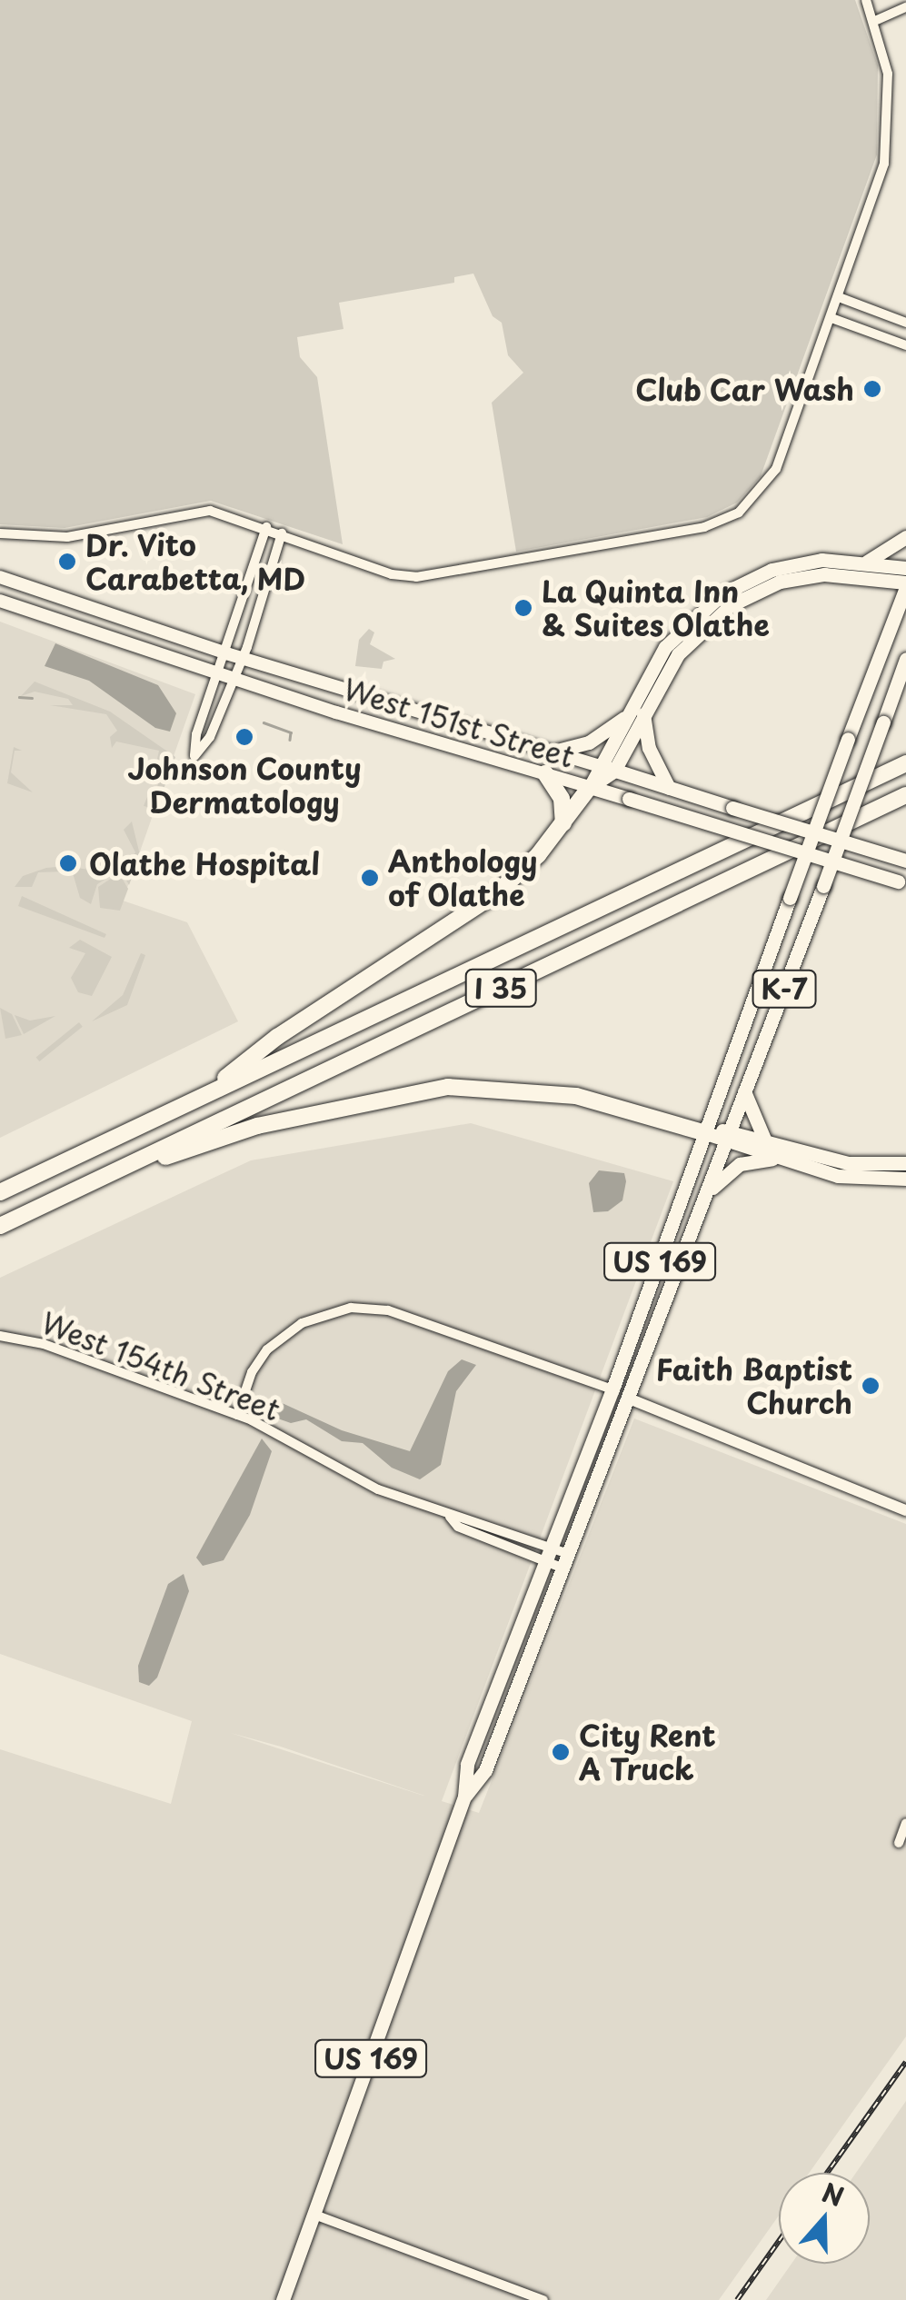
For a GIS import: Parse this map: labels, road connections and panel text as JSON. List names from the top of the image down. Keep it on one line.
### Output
{"streets":{"highway":["I 35"],"main road":["West 151st Street","K-7","US 169"],"street":["West 154th Street"]},"crossings":[["K-7","US 169"],["US 169","West 154th Street"]],"places":["Club Car Wash","Dr. Vito Carabetta, MD","La Quinta Inn & Suites Olathe","Johnson County Dermatology","Olathe Hospital","Anthology of Olathe","Faith Baptist Church","City Rent A Truck"],"north":"top"}
